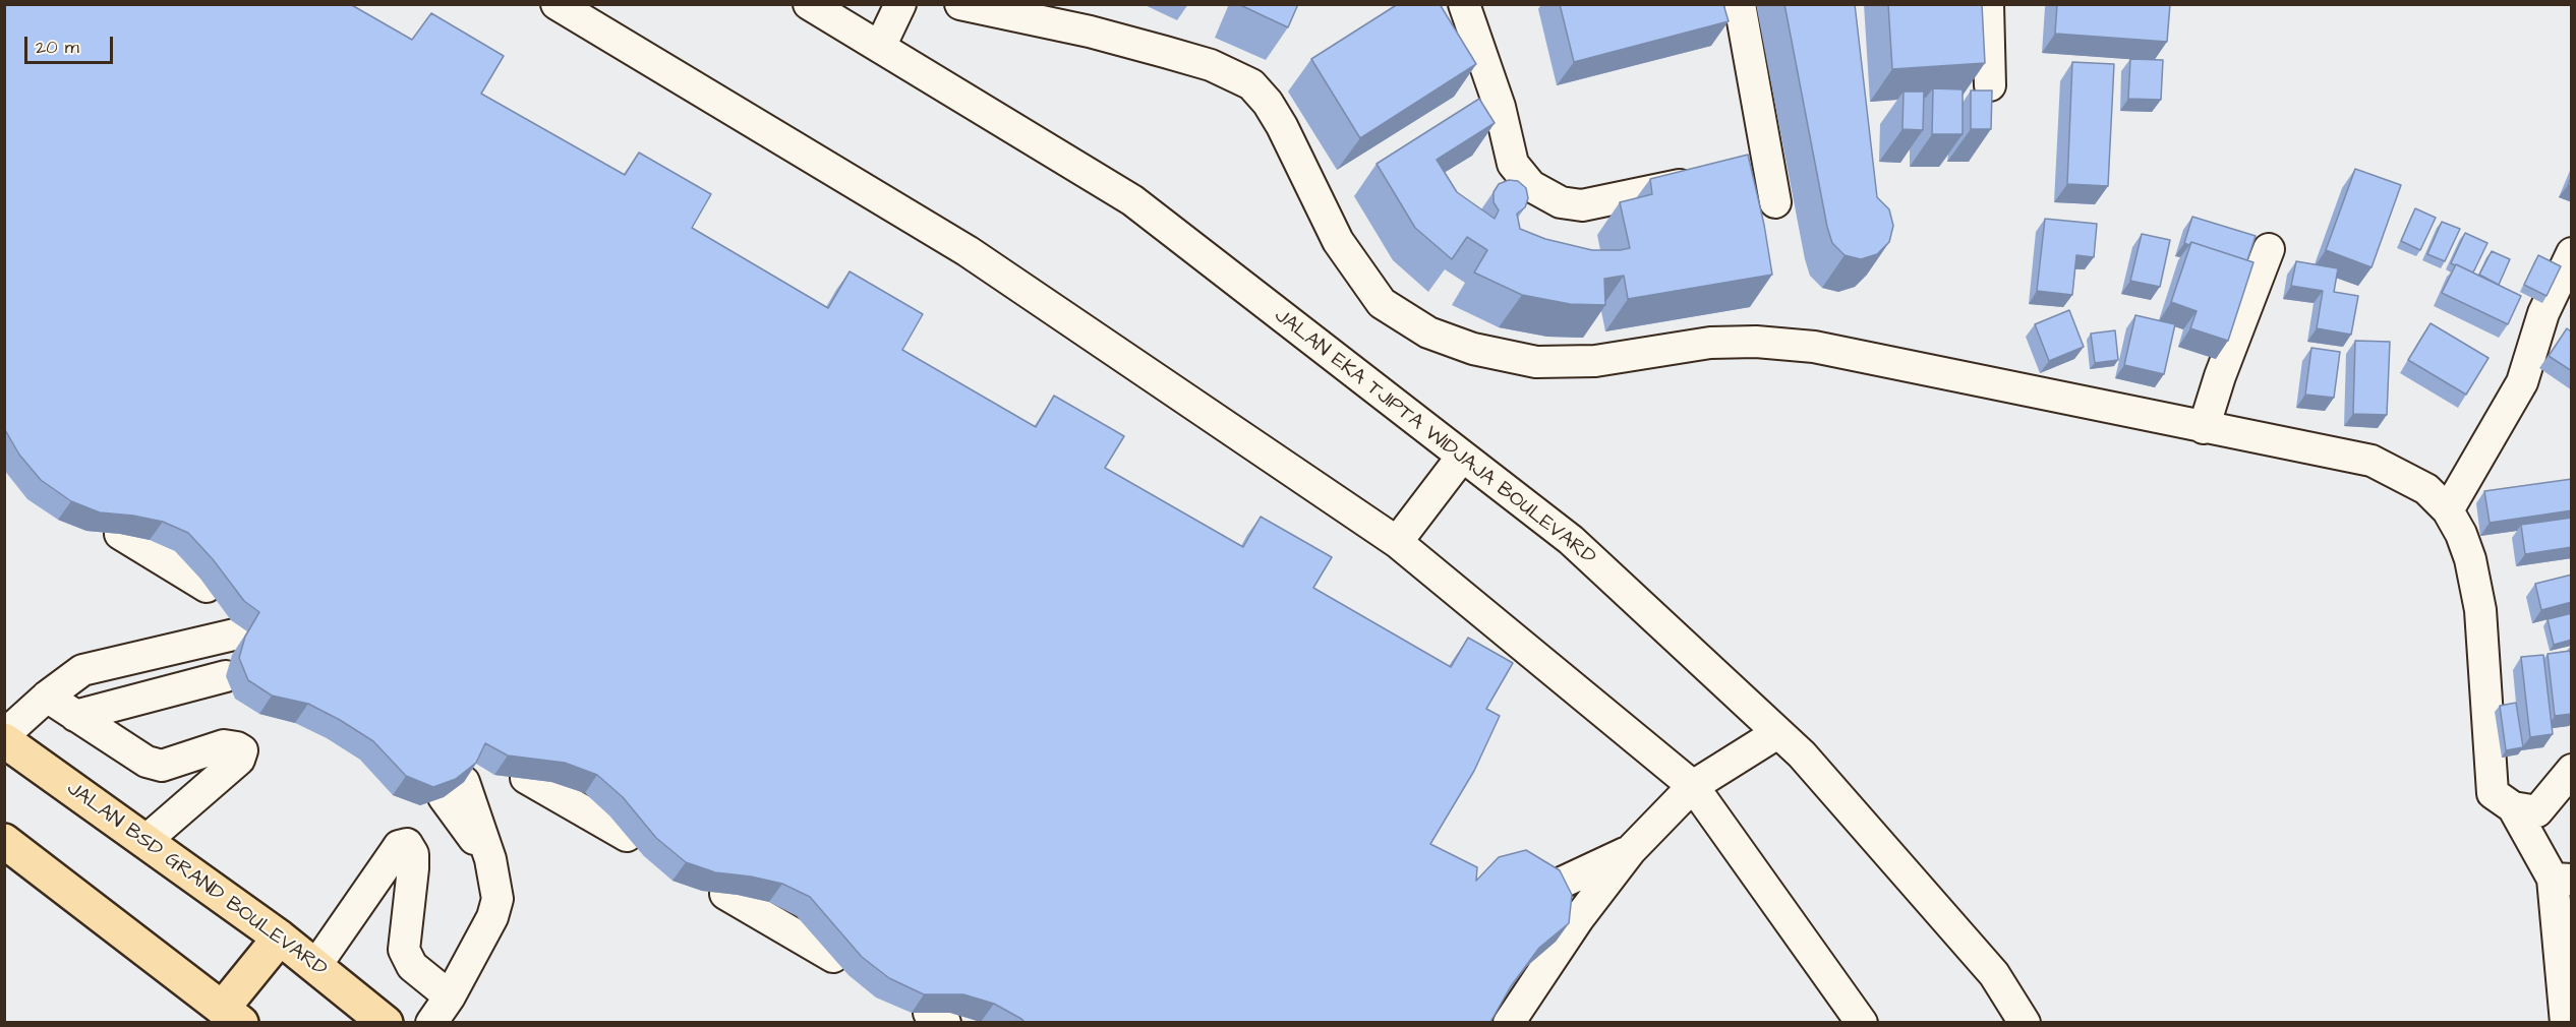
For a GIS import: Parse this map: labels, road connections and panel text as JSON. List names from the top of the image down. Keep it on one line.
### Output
{"streets":{"main road":["JALAN BSD GRAND BOULEVARD"],"street":["JALAN EKA TJIPTA WIDJAJA BOULEVARD"]},"scale_bar":"20 m"}
